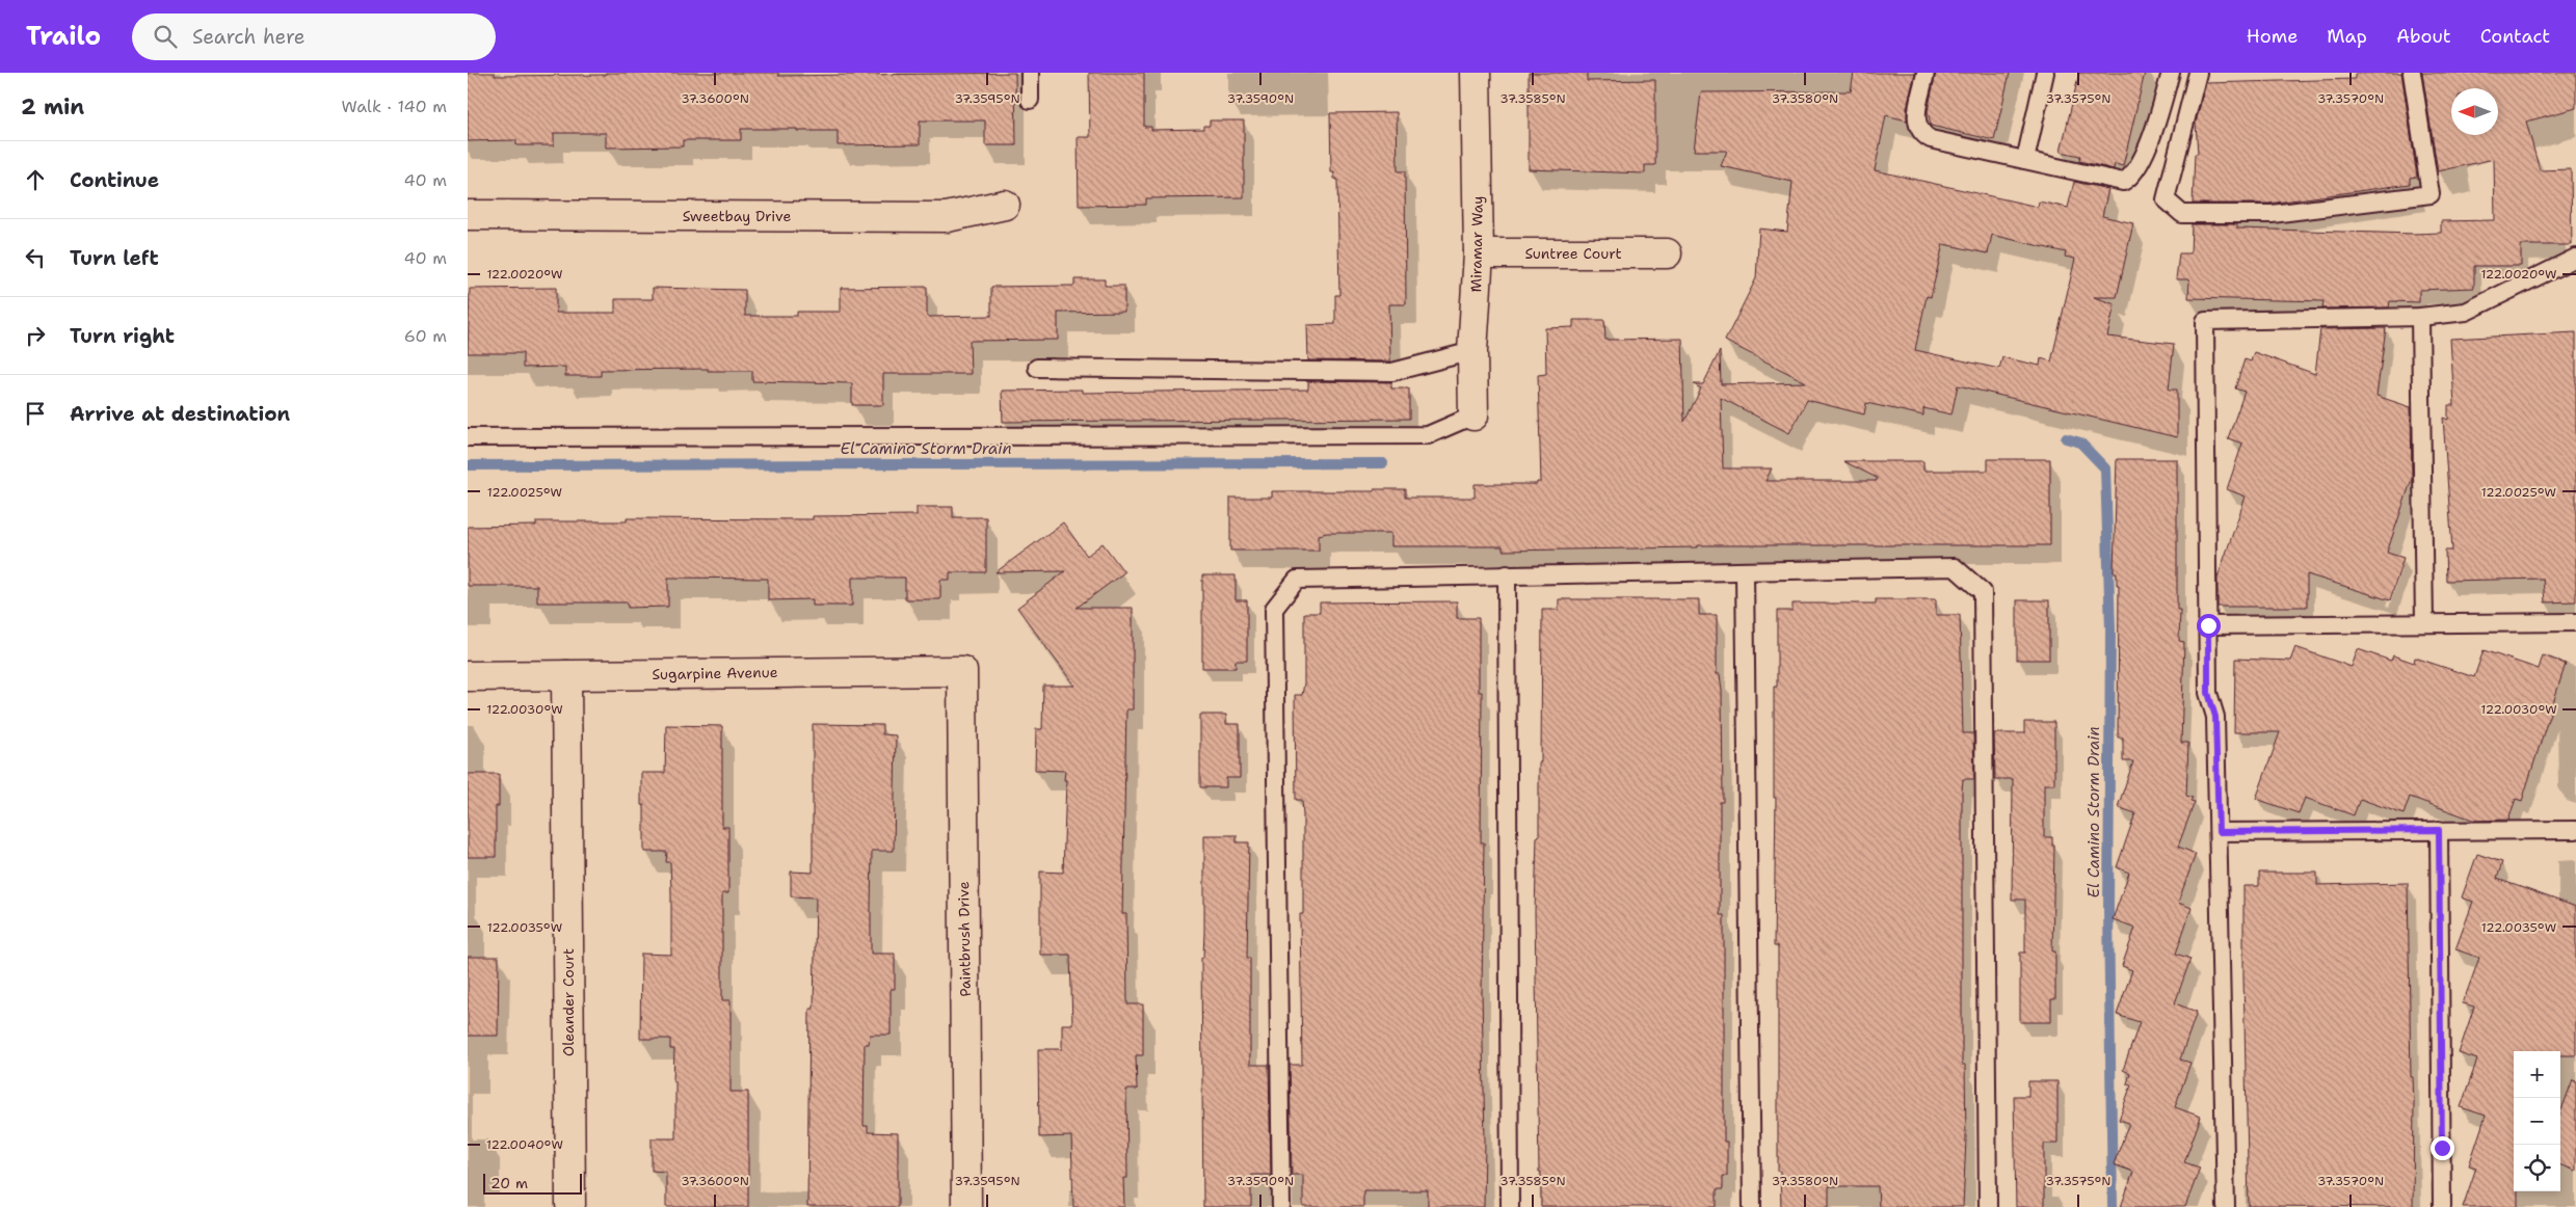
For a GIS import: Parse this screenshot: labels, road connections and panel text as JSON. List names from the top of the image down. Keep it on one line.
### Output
{"streets":{"street":["Sweetbay Drive","Miramar Way","Suntree Court","Sugarpine Avenue","Paintbrush Drive","Oleander Court"]},"crossings":[["Miramar Way","Suntree Court"],["Sugarpine Avenue","Paintbrush Drive"],["Sugarpine Avenue","Oleander Court"]],"water":["El Camino Storm Drain"],"scale_bar":"20 m","north":"left","page":{"header":"Trailo","search":"Search here","nav":["Home","Map","About","Contact"],"heading":["2 min","Walk · 140 m"],"list":[["Continue","40 m"],["Turn left","40 m"],["Turn right","60 m"],"Arrive at destination"],"map_buttons":["+","−"],"scale":"20 m"},"coordinates":["37.3600°N","37.3595°N","37.3590°N","37.3585°N","37.3580°N","37.3575°N","37.3570°N","122.0020°W","122.0025°W","122.0030°W","122.0035°W","122.0040°W"]}
